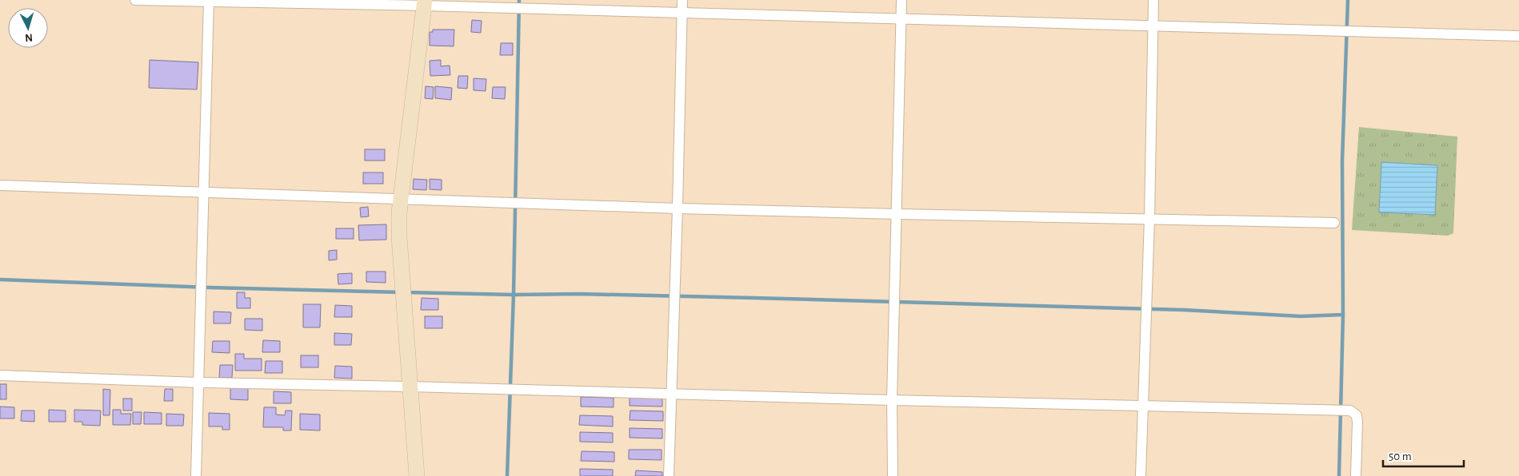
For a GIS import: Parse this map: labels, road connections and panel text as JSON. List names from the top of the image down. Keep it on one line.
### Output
{"scale_bar":"50 m","north":"bottom"}
